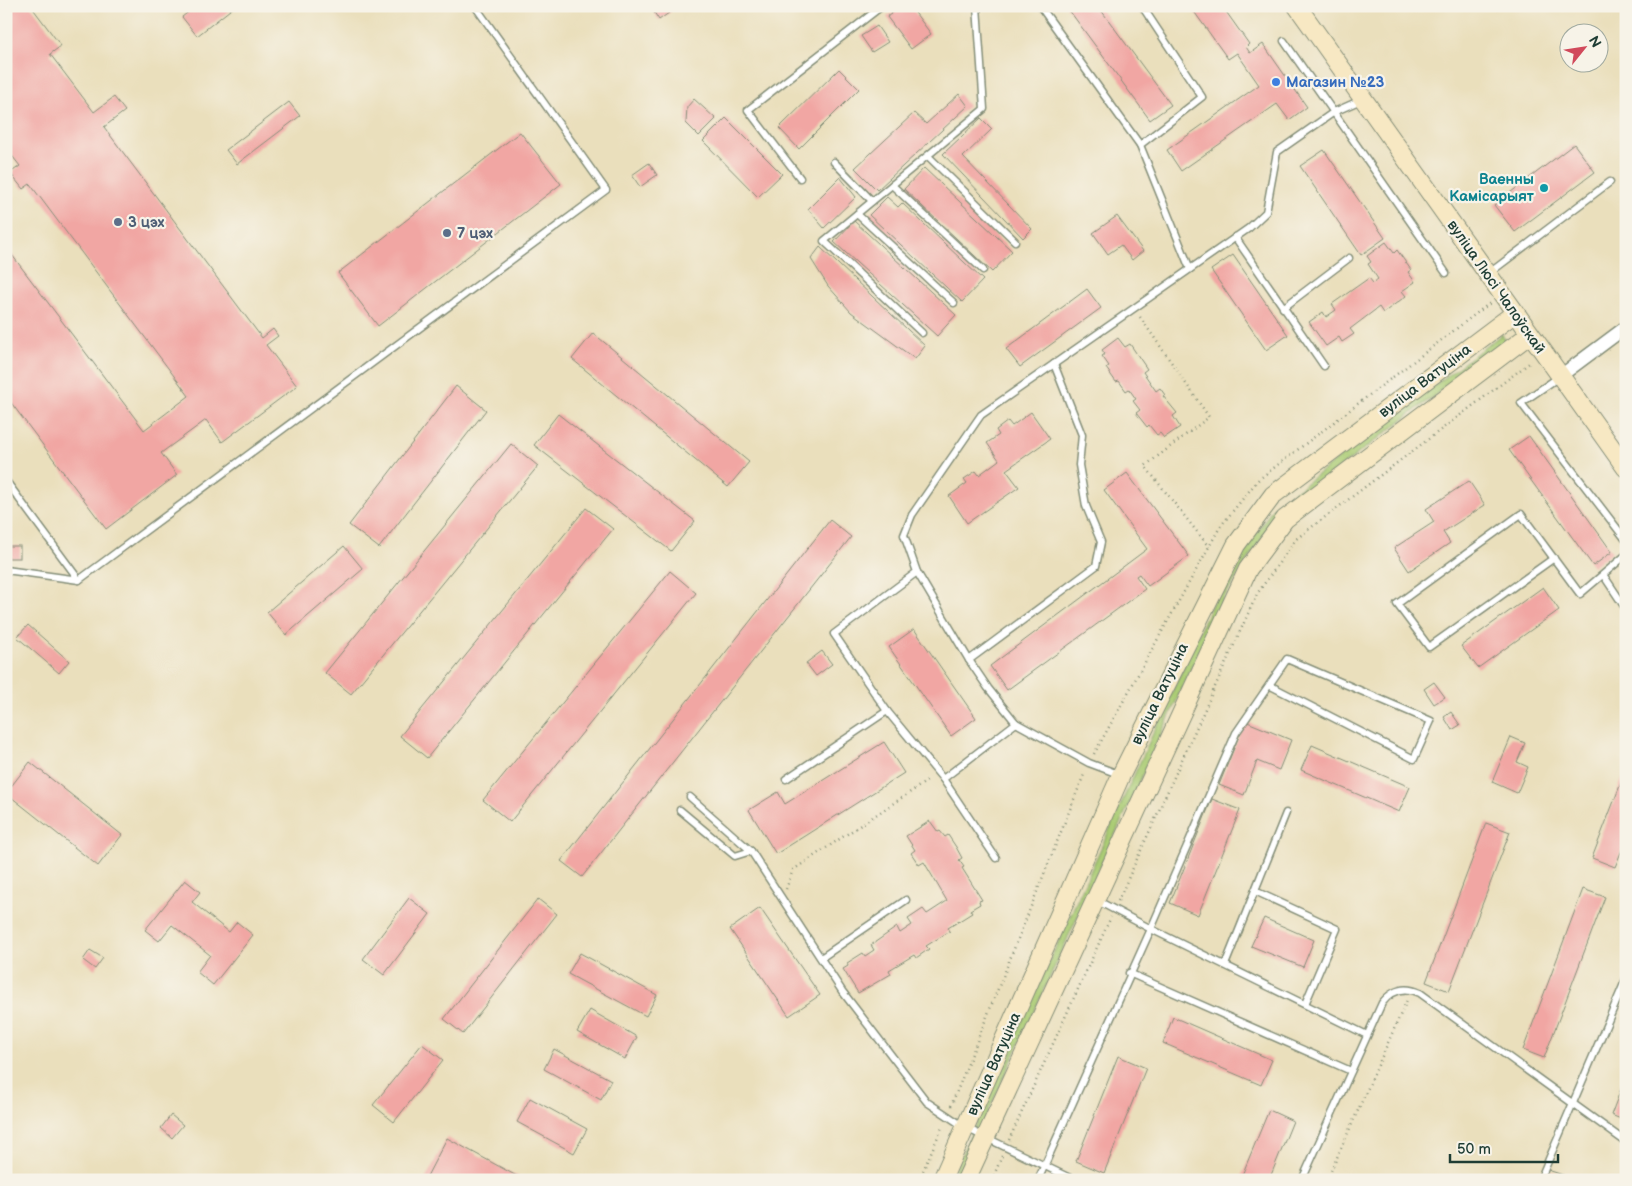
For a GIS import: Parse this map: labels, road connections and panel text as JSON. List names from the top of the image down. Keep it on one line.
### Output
{"streets":{"street":["вуліца Люсі Чалоўскай","вуліца Ватуціна"]},"crossings":[["вуліца Люсі Чалоўскай","вуліца Ватуціна"]],"places":["Магазин №23","Ваенны Камісарыят","3 цэх","7 цэх"],"scale_bar":"50 m","north":"top right"}
